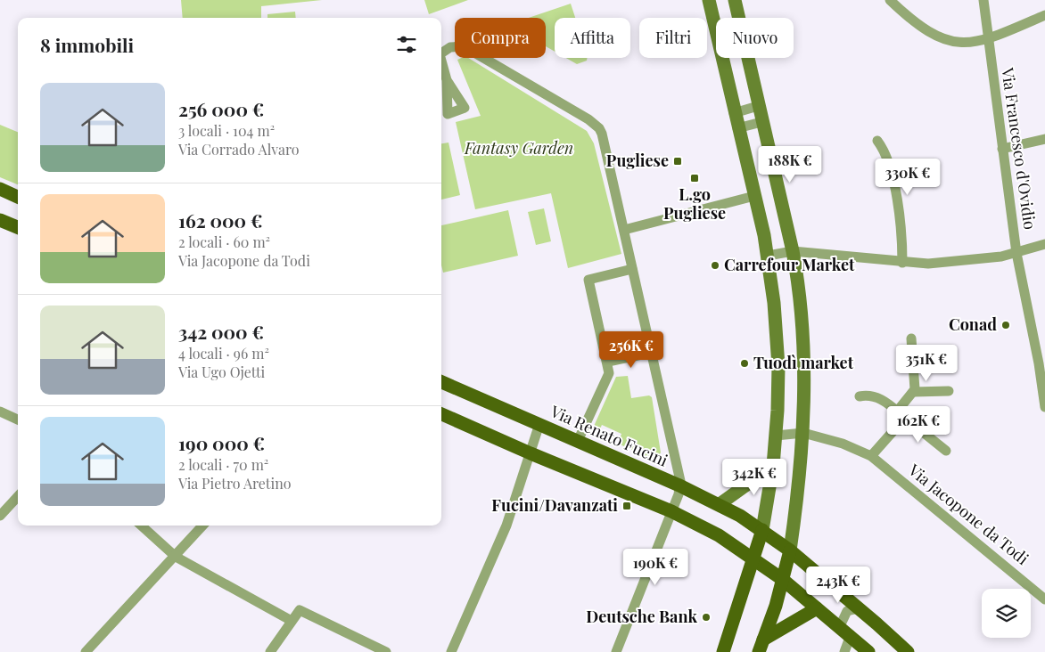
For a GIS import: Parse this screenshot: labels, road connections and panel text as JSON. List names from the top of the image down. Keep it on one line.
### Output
{"streets":{"main road":["Via Renato Fucini"],"street":["Via Francesco d'Ovidio","Via Jacopone da Todi"]},"parks":["Fantasy Garden"],"places":{"transit":["Pugliese","L.go Pugliese","Fucini/Davanzati"],"other":["Carrefour Market","Conad","Tuodì market","Deutsche Bank"]},"page":{"chip":["Compra","Affitta","Filtri","Nuovo"],"heading":"8 immobili","list":[{"name":"256 000 €","note":"3 locali · 104 m² · Via Corrado Alvaro"},{"name":"162 000 €","note":"2 locali · 60 m² · Via Jacopone da Todi"},{"name":"342 000 €","note":"4 locali · 96 m² · Via Ugo Ojetti"},{"name":"190 000 €","note":"2 locali · 70 m² · Via Pietro Aretino"}],"price":["188K €","330K €","256K €","351K €","162K €","342K €","190K €","243K €"]}}
